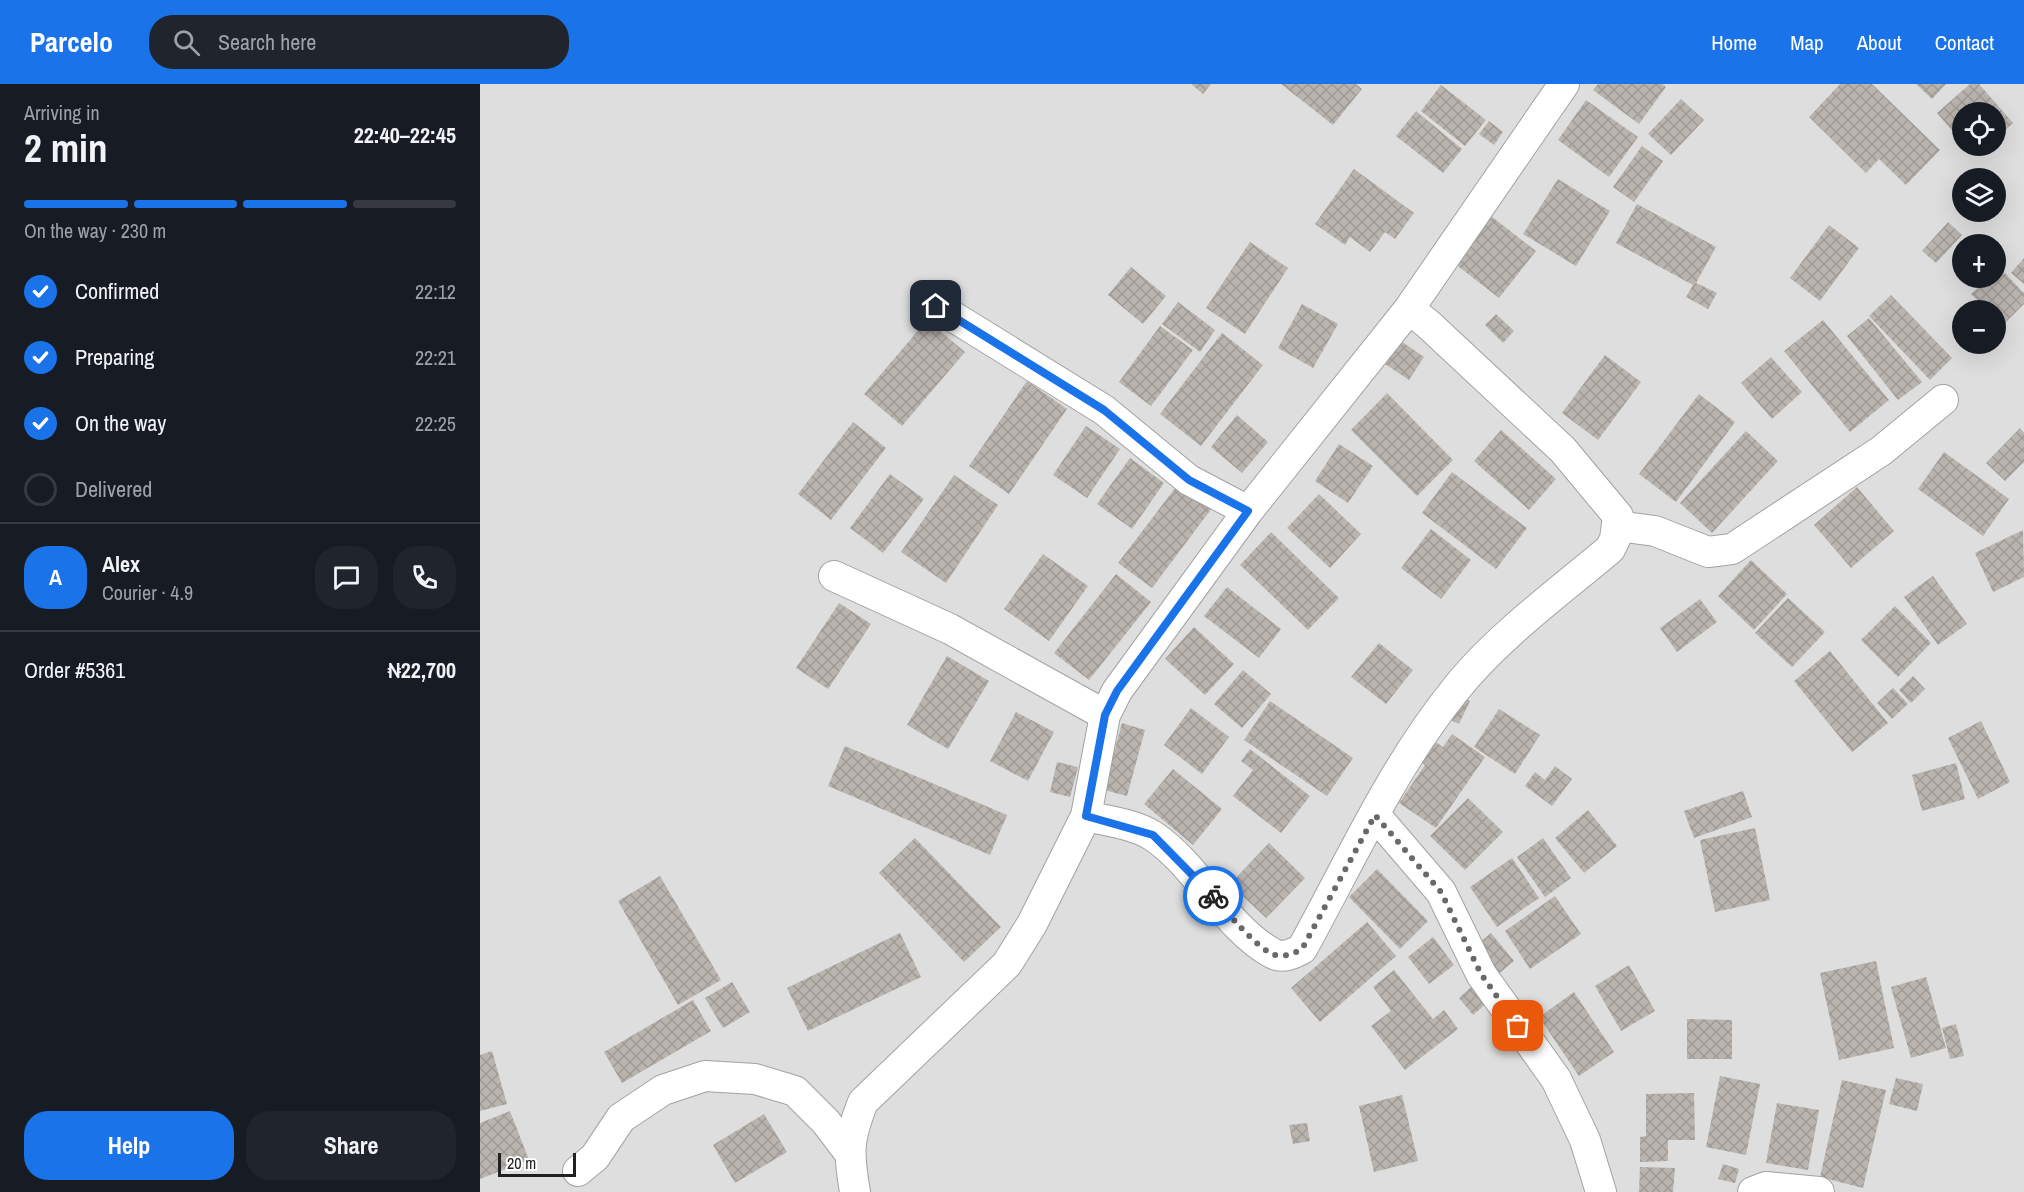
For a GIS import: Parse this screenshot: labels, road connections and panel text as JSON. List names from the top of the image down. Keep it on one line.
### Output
{"scale_bar":"20 m","page":{"header":"Parcelo","search":"Search here","nav":["Home","Map","About","Contact"],"heading":["2 min","Arriving in","22:40–22:45"],"panel":["Alex","Courier · 4.9","Order #5361","₦22,700"],"map_buttons":["+","−"],"bar":"On the way · 230 m","list":[["Confirmed","22:12"],["Preparing","22:21"],["On the way","22:25"],"Delivered"],"round":"A","buttons":["Help","Share"],"scale":"20 m"}}
